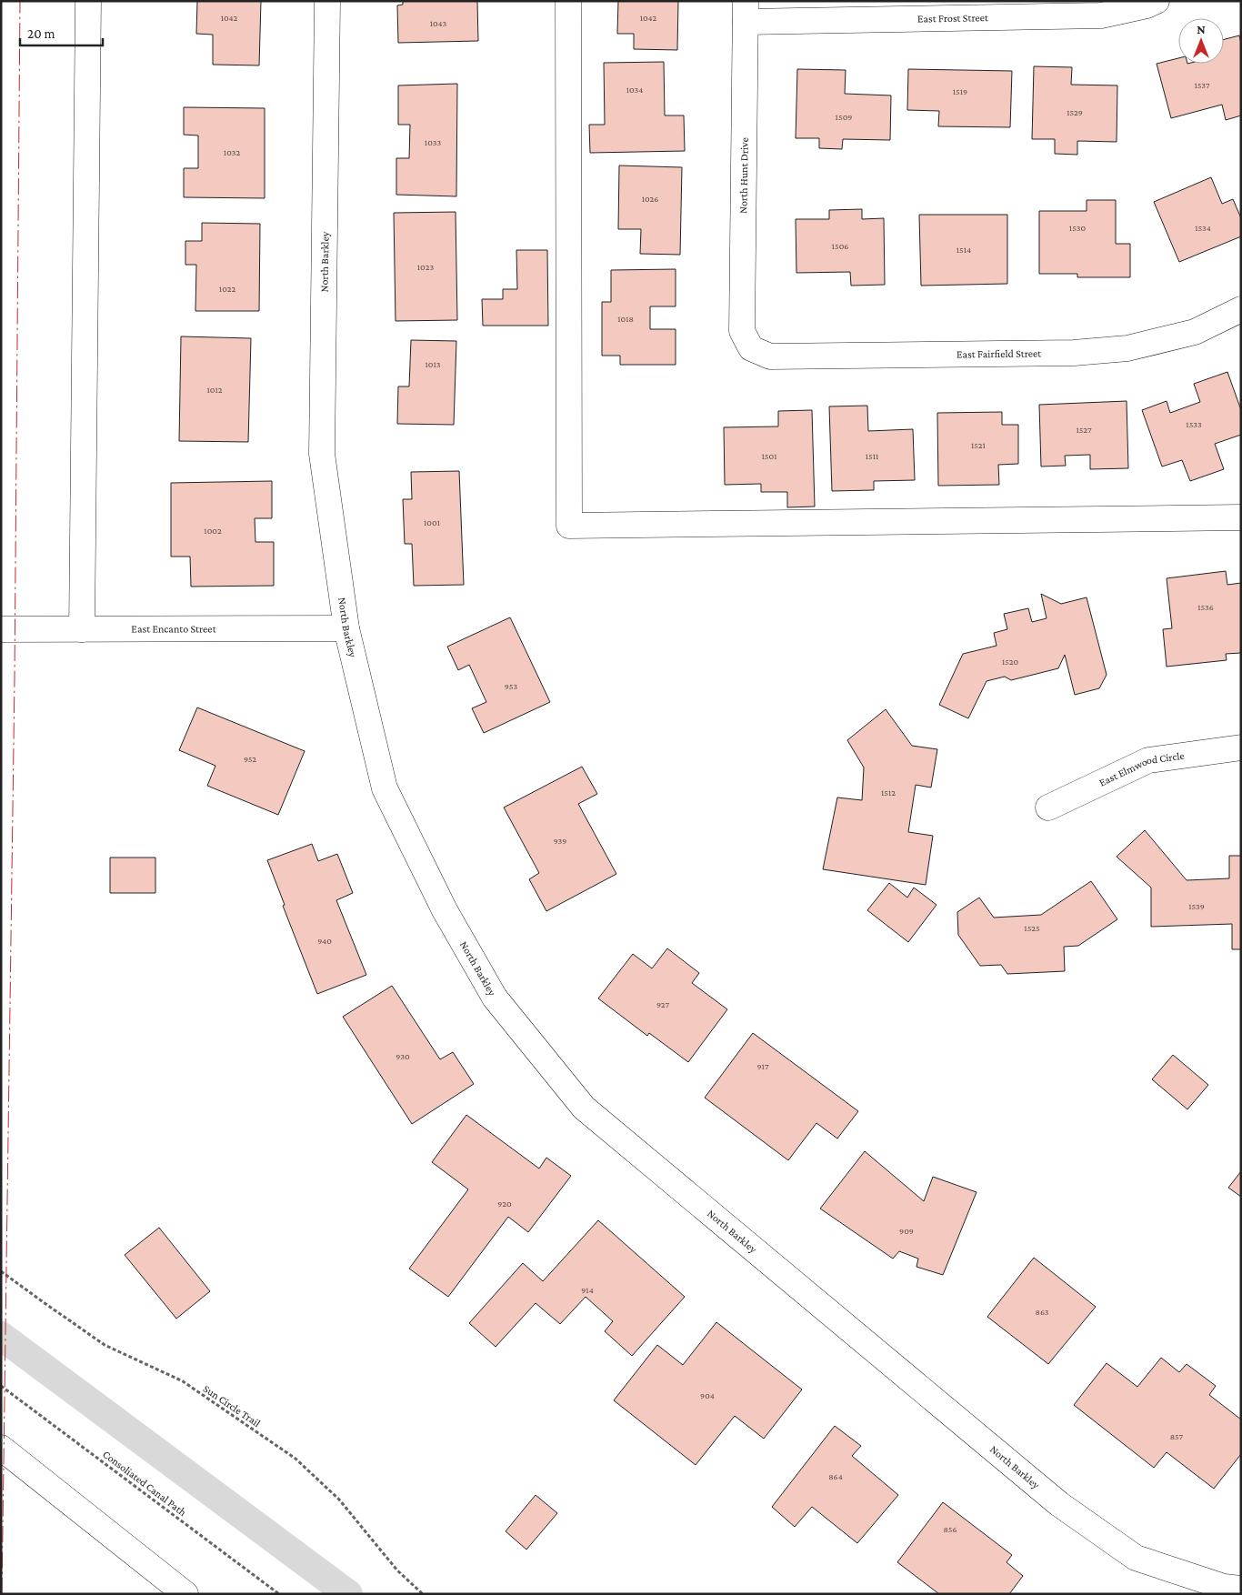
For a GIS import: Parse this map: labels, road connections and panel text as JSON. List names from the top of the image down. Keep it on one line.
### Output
{"streets":{"street":["East Frost Street","North Hunt Drive","North Barkley","East Fairfield Street","East Encanto Street","East Elmwood Circle"],"path":["Sun Circle Trail","Consoliated Canal Path"]},"crossings":[["East Frost Street","North Hunt Drive"],["North Hunt Drive","East Fairfield Street"],["North Barkley","East Encanto Street"]],"house_numbers":["1042","1042","1043","1537","1034","1519","1529","1509","1033","1032","1026","1530","1534","1506","1514","1023","1022","1018","1013","1012","1533","1527","1521","1501","1511","1001","1002","1536","1520","953","952","1512","939","1539","1525","940","927","930","917","920","909","914","863","904","857","864","856"],"scale_bar":"20 m","north":"top"}
